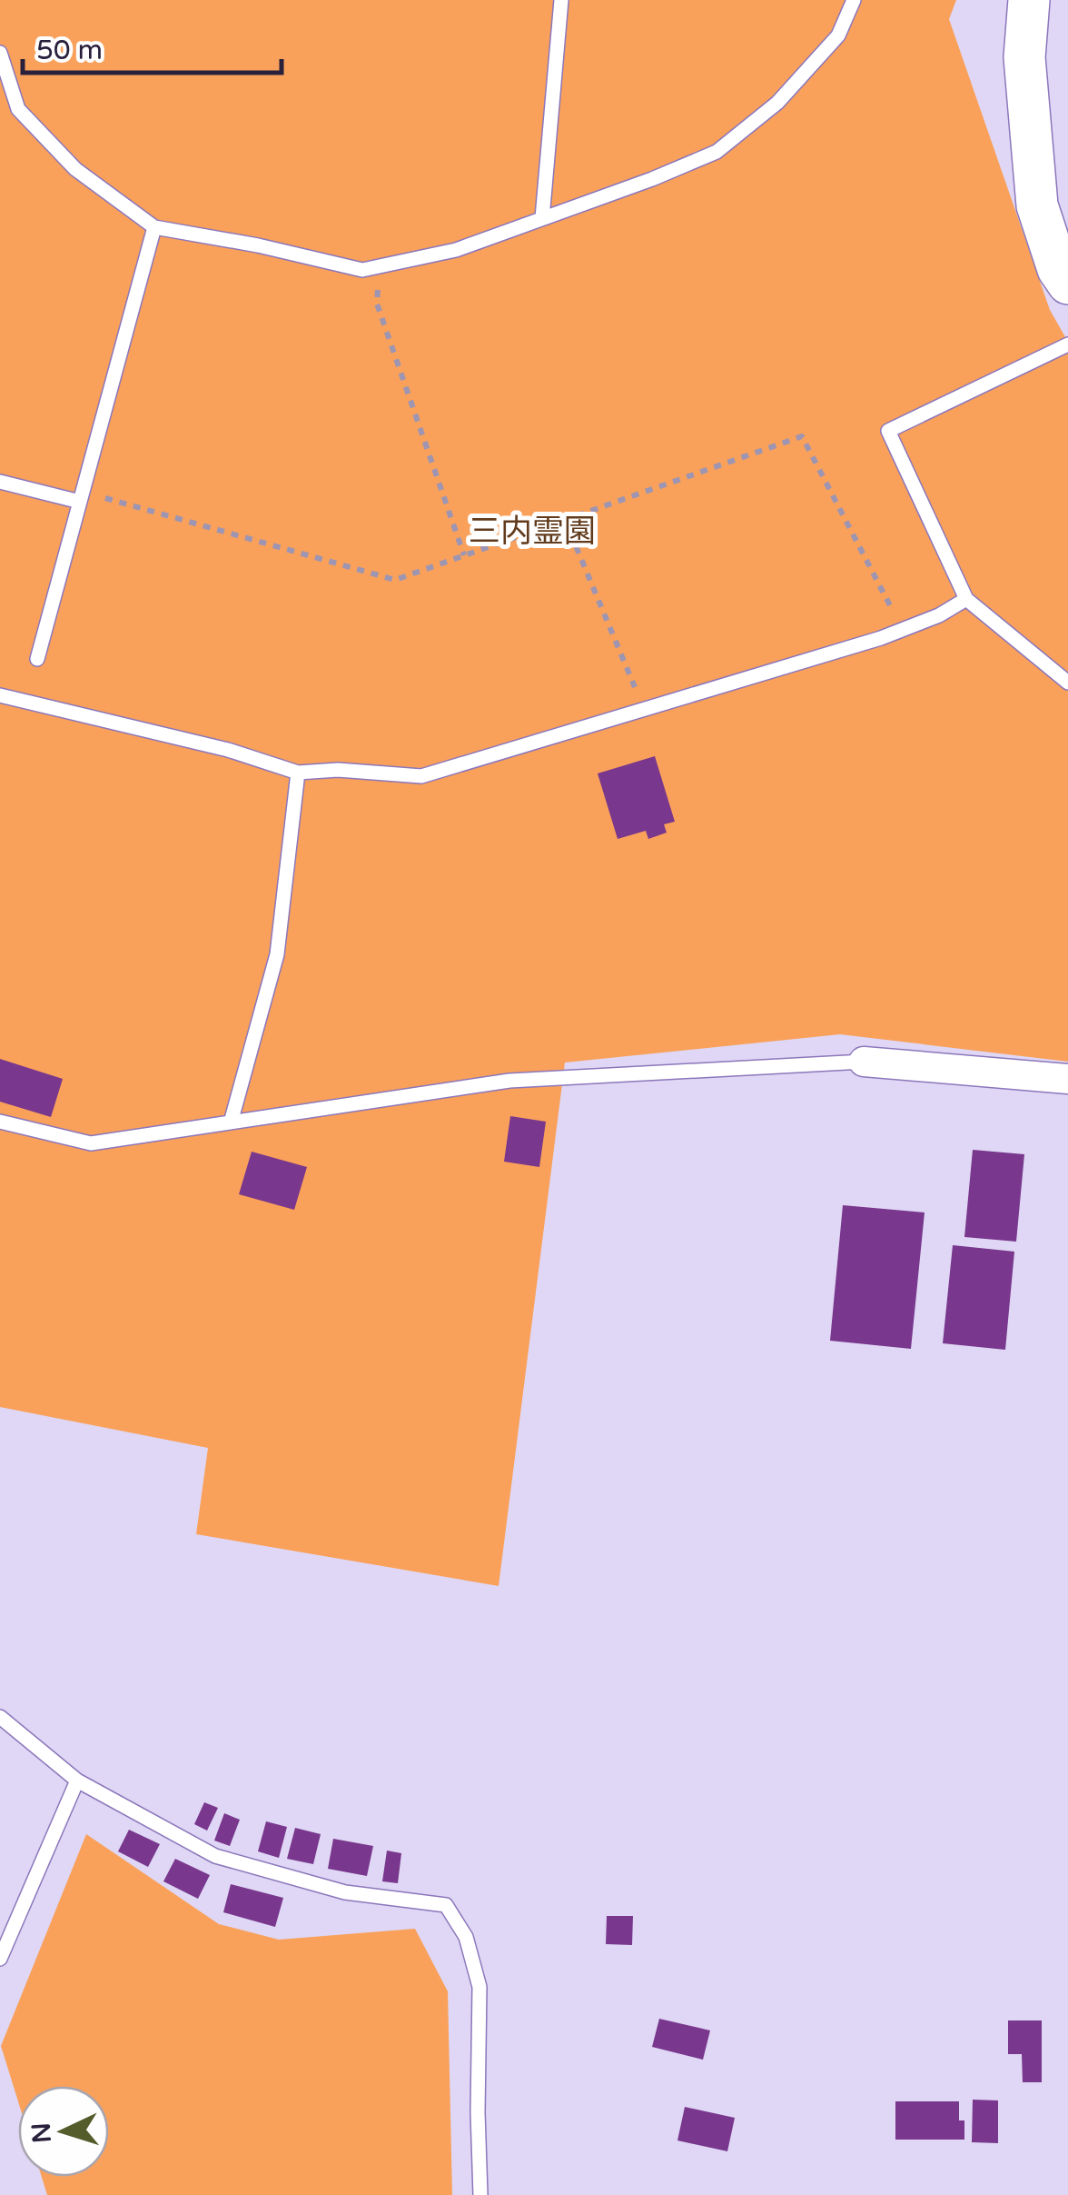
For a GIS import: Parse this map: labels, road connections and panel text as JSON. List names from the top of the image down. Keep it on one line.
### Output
{"parks":["三内霊園"],"scale_bar":"50 m","north":"left"}
